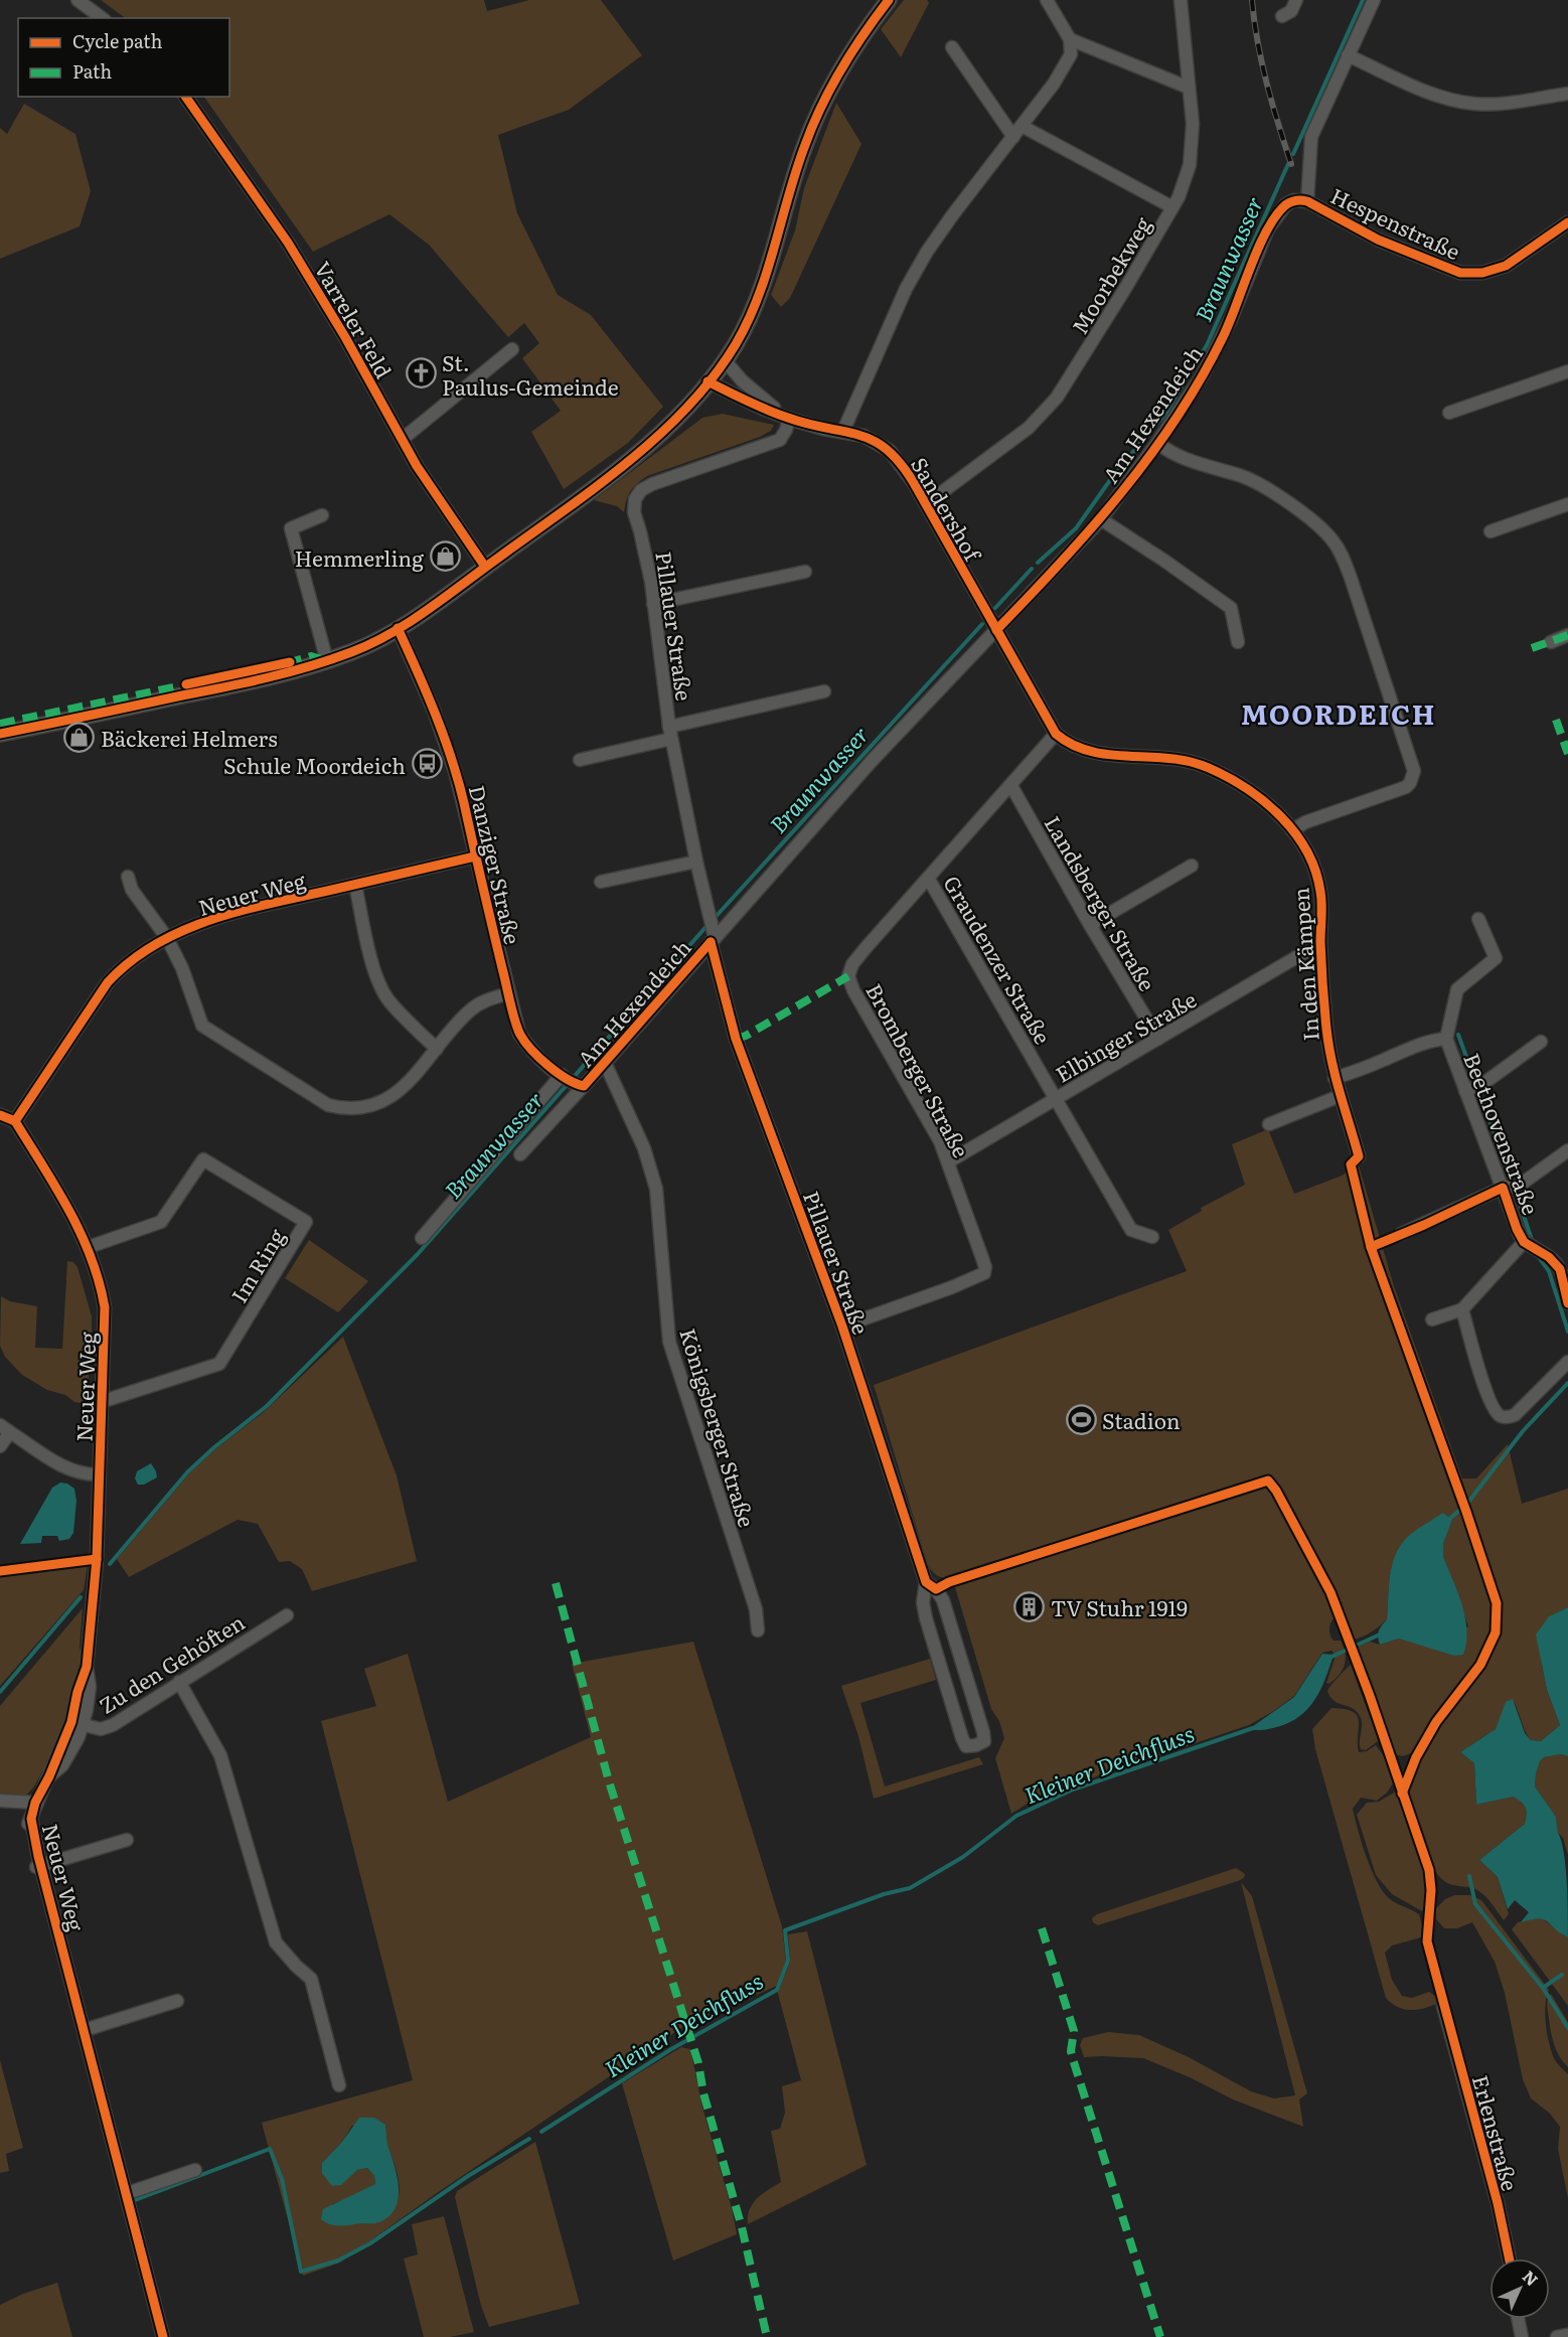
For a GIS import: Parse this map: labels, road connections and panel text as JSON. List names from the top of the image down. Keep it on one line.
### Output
{"streets":{"street":["Hespenstraße","Moorbekweg","Varreler Feld","Am Hexendeich","Sandershof","Pillauer Straße","Danziger Straße","Neuer Weg","Landsberger Straße","Graudenzer Straße","In den Kämpen","Elbinger Straße","Bromberger Straße","Beethovenstraße","Im Ring","Königsberger Straße","Zu den Gehöften","Erlenstraße"]},"crossings":[["Hespenstraße","Am Hexendeich"],["Moorbekweg","Sandershof"],["Am Hexendeich","Sandershof"],["Am Hexendeich","Pillauer Straße"],["Am Hexendeich","Danziger Straße"],["Am Hexendeich","Königsberger Straße"],["Sandershof","Pillauer Straße"],["Pillauer Straße","Bromberger Straße"],["Danziger Straße","Neuer Weg"],["Neuer Weg","Im Ring"],["Neuer Weg","Zu den Gehöften"],["Landsberger Straße","Elbinger Straße"],["Landsberger Straße","Bromberger Straße"],["Graudenzer Straße","Elbinger Straße"],["Graudenzer Straße","Bromberger Straße"],["In den Kämpen","Elbinger Straße"],["In den Kämpen","Bromberger Straße"],["In den Kämpen","Beethovenstraße"],["Elbinger Straße","Bromberger Straße"]],"districts":["MOORDEICH"],"water":["Braunwasser","Kleiner Deichfluss"],"places":{"church":["St. Paulus-Gemeinde"],"shop":["Hemmerling","Bäckerei Helmers"],"bus stop":["Schule Moordeich"],"sports":["Stadion"],"building":["TV Stuhr 1919"]},"legend":["Cycle path","Path"],"north":"top right"}
